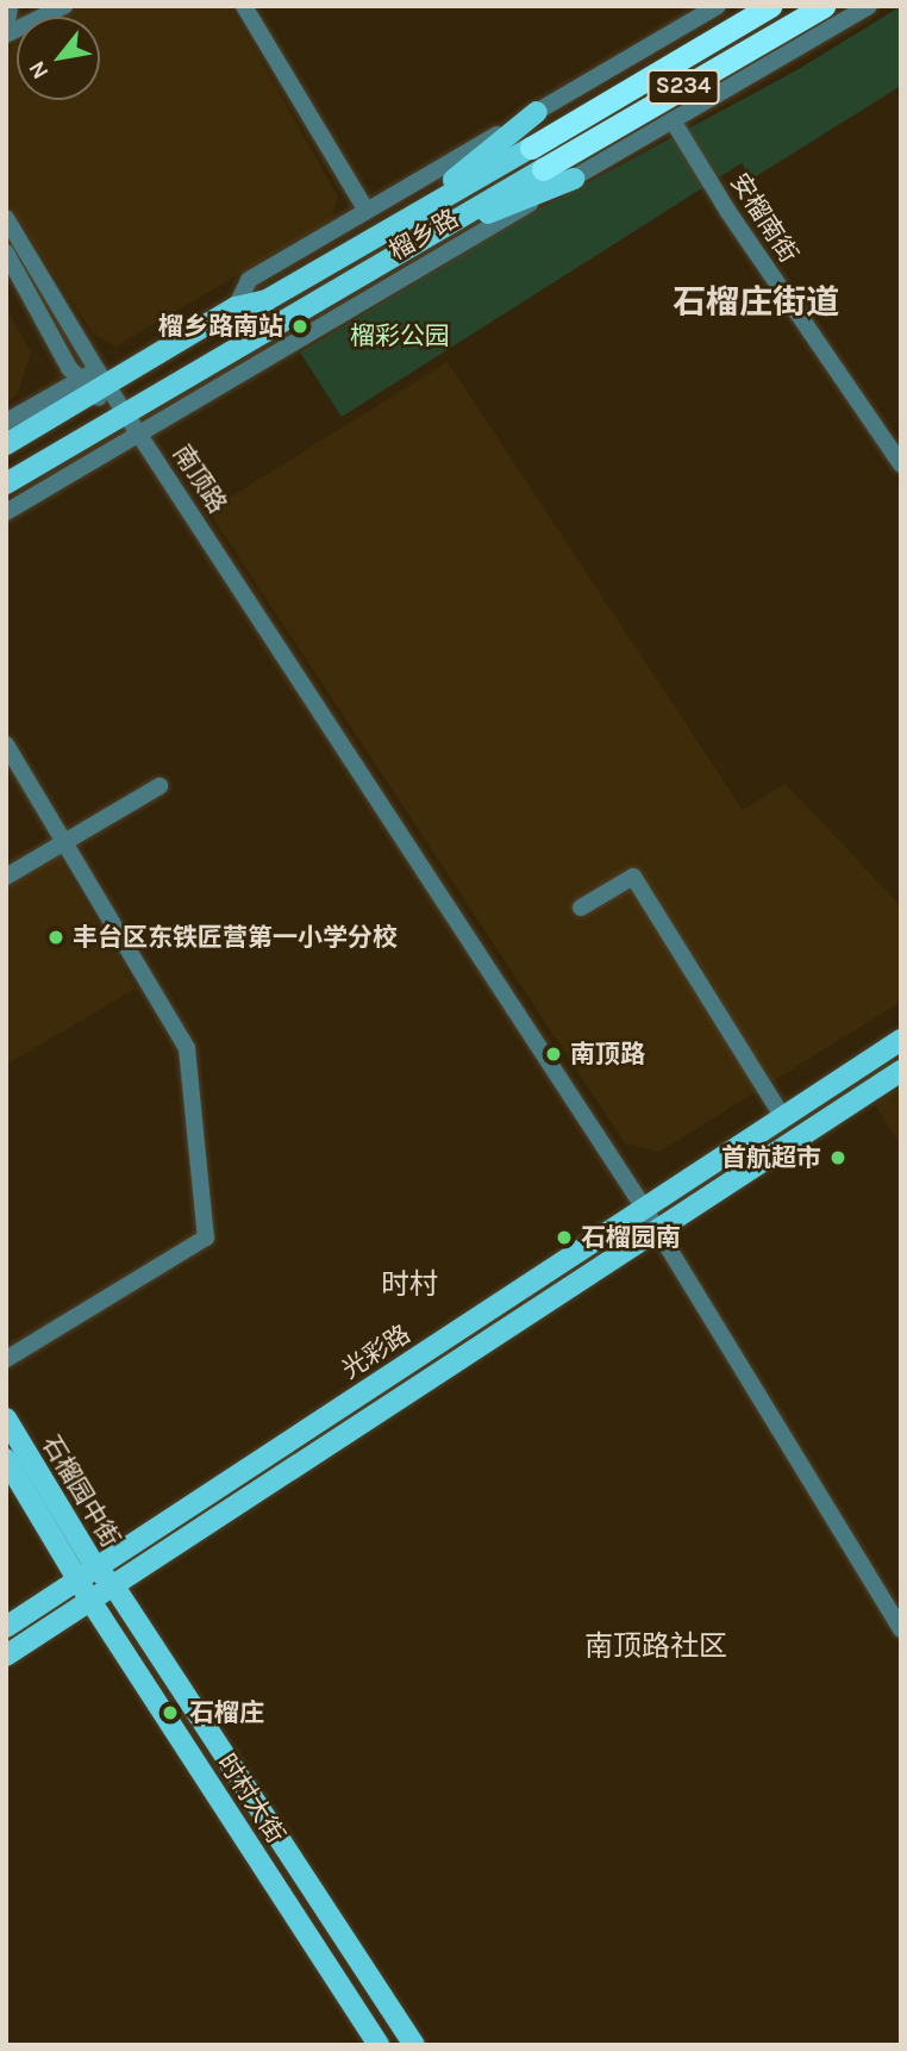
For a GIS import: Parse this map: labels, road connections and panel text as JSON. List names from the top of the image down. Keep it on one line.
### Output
{"streets":{"highway":["S234","榴乡路"],"main road":["光彩路","石榴园中街","时村大街"],"street":["安榴南街","南顶路"]},"crossings":[["安榴南街","榴乡路"],["榴乡路","南顶路"],["南顶路","光彩路"],["光彩路","石榴园中街"],["光彩路","时村大街"],["石榴园中街","时村大街"]],"districts":["石榴庄街道","时村","南顶路社区"],"parks":["榴彩公园"],"places":["榴乡路南站","丰台区东铁匠营第一小学分校","南顶路","首航超市","石榴园南","石榴庄"],"north":"bottom left"}
